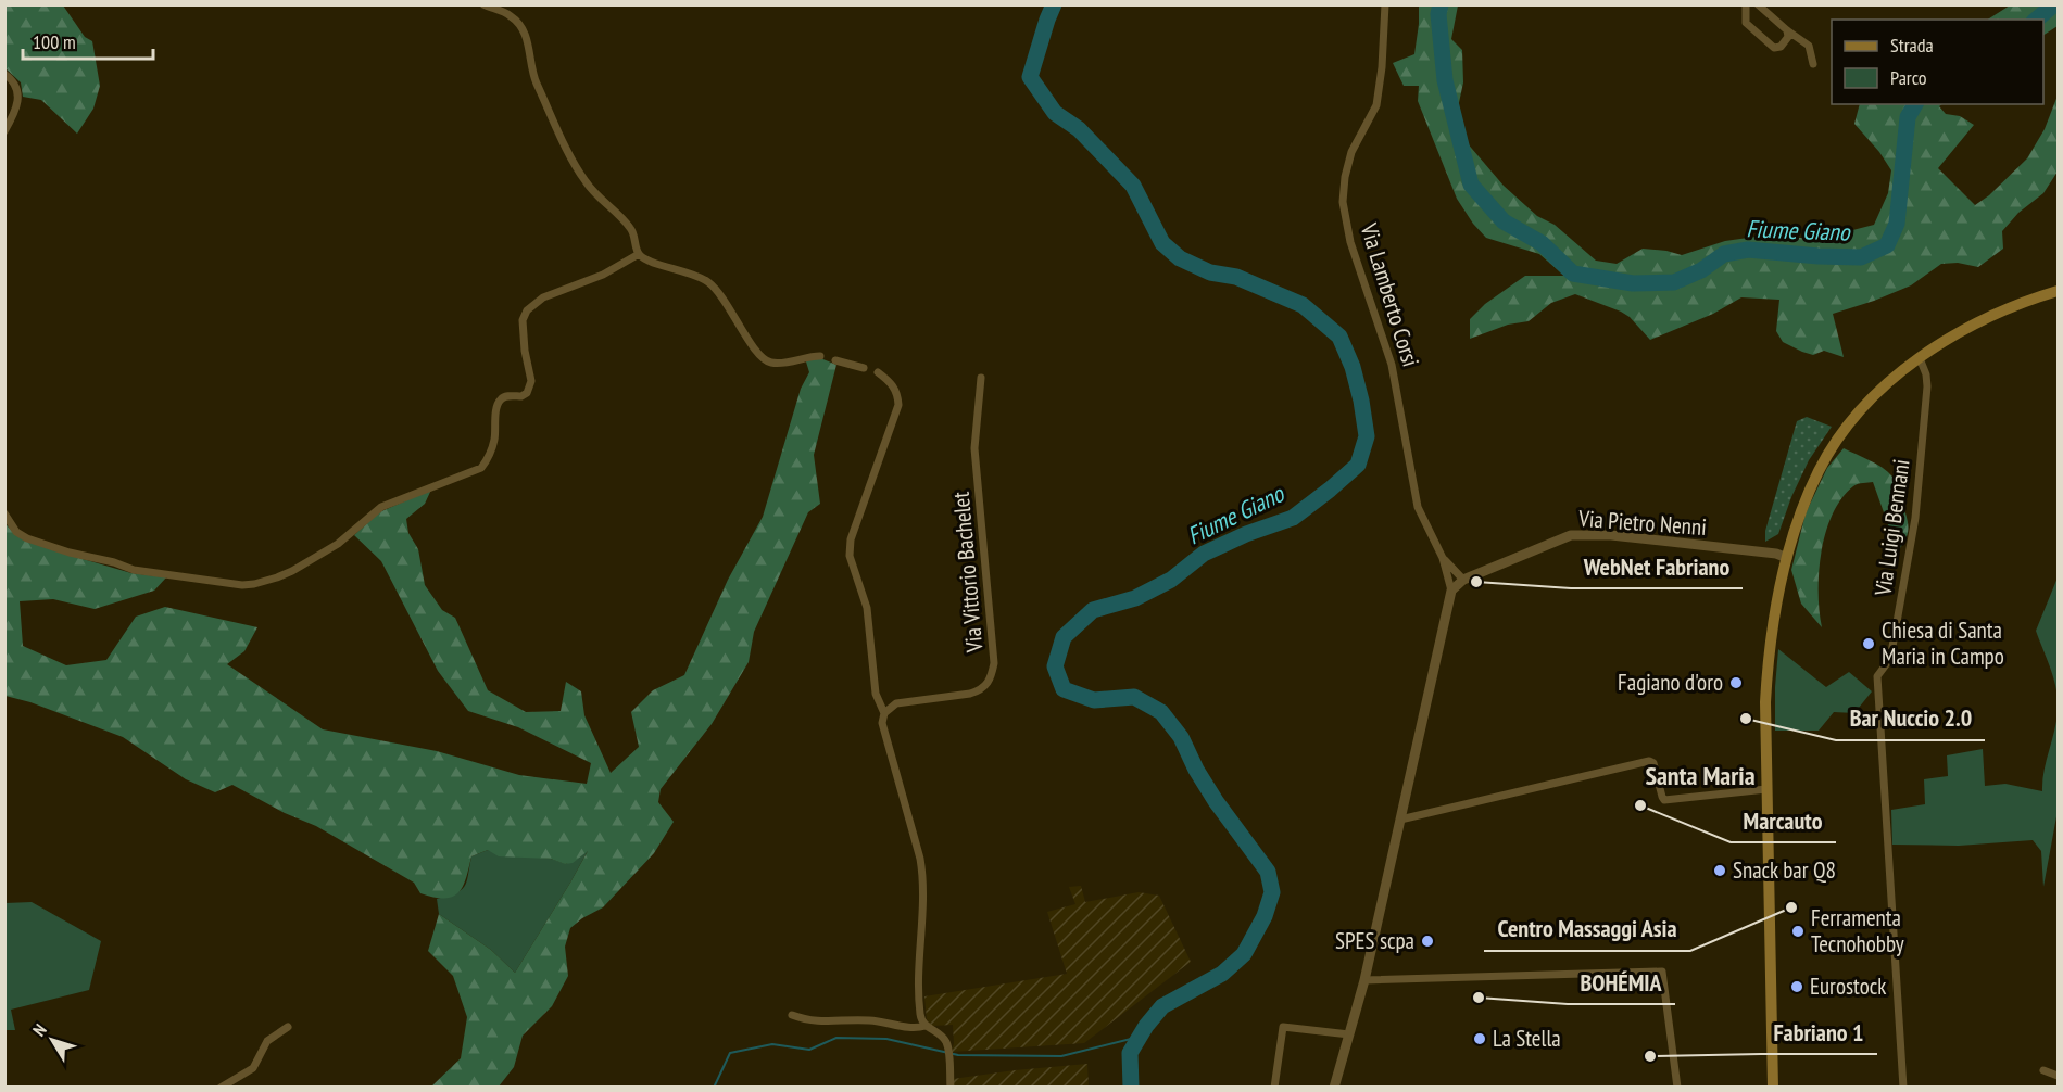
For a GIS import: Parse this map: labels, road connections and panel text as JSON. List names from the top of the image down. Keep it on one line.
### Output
{"streets":{"street":["Via Lamberto Corsi","Via Pietro Nenni","Via Luigi Bennani","Via Vittorio Bachelet"]},"crossings":[["Via Lamberto Corsi","Via Pietro Nenni"]],"districts":["Santa Maria"],"water":["Fiume Giano"],"places":["WebNet Fabriano","Chiesa di Santa Maria in Campo","Fagiano d'oro","Bar Nuccio 2.0","Marcauto","Snack bar Q8","Centro Massaggi Asia","Ferramenta Tecnohobby","SPES scpa","Eurostock","BOHÉMIA","La Stella","Fabriano 1"],"legend":["Strada","Parco"],"scale_bar":"100 m","north":"top left"}
